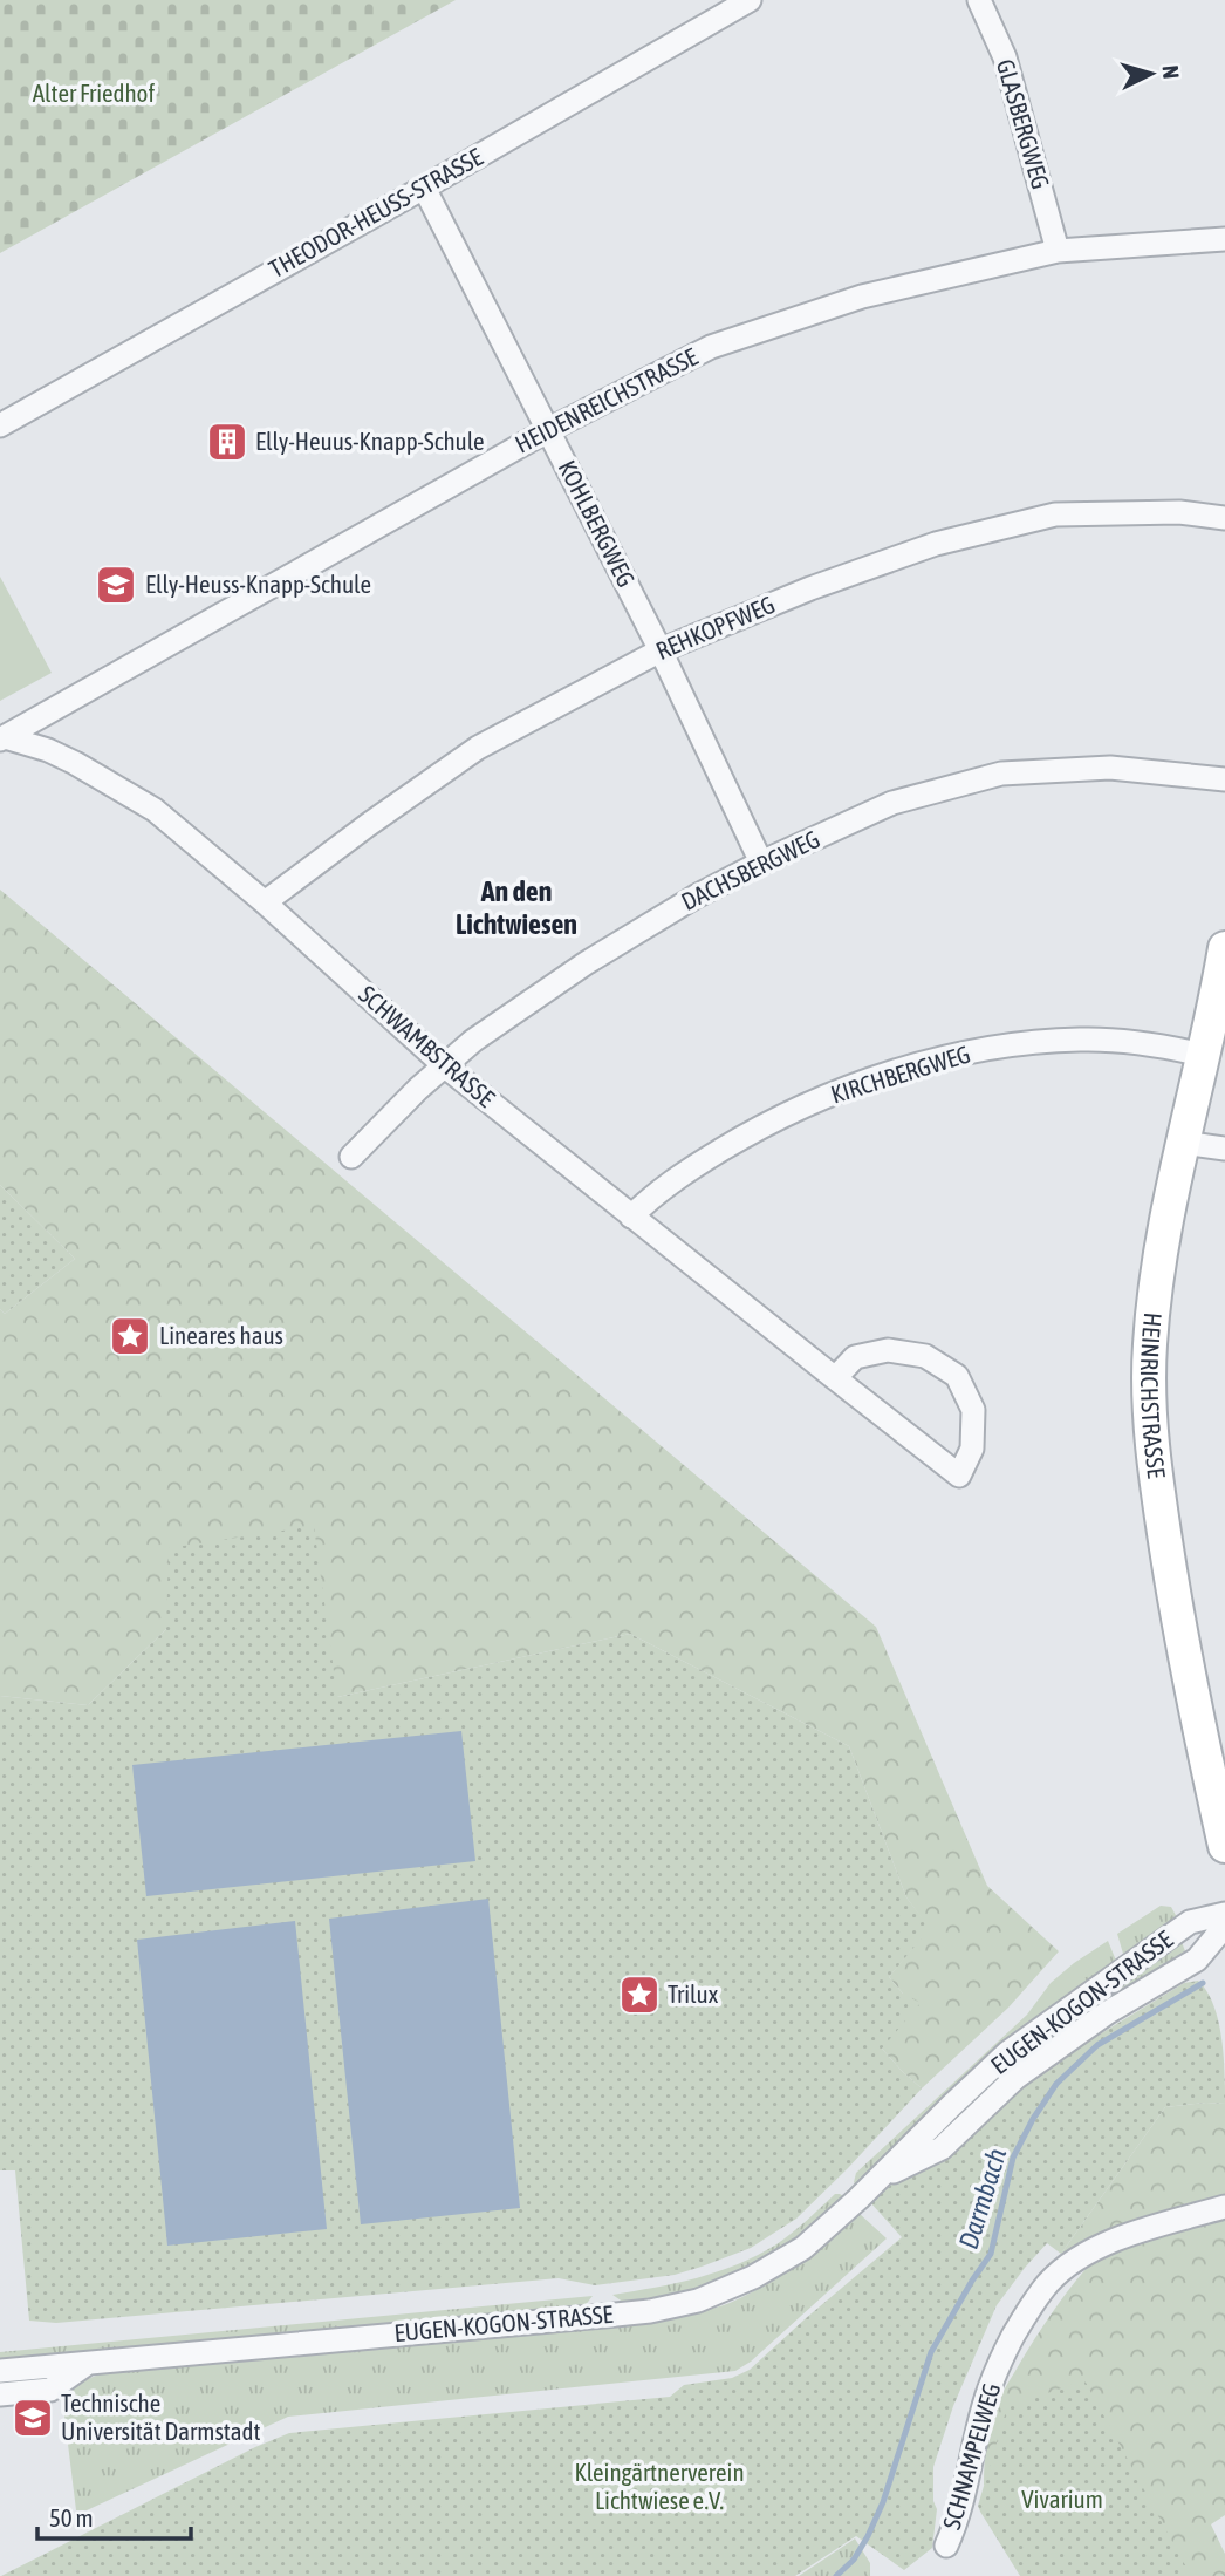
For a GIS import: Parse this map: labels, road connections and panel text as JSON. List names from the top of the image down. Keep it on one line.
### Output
{"streets":{"main road":["HEINRICHSTRASSE"],"street":["GLASBERGWEG","THEODOR-HEUSS-STRASSE","HEIDENREICHSTRASSE","KOHLBERGWEG","REHKOPFWEG","DACHSBERGWEG","SCHWAMBSTRASSE","KIRCHBERGWEG","EUGEN-KOGON-STRASSE","SCHNAMPELWEG"]},"crossings":[["GLASBERGWEG","HEIDENREICHSTRASSE"],["THEODOR-HEUSS-STRASSE","KOHLBERGWEG"],["HEIDENREICHSTRASSE","KOHLBERGWEG"],["HEIDENREICHSTRASSE","SCHWAMBSTRASSE"],["KOHLBERGWEG","REHKOPFWEG"],["KOHLBERGWEG","DACHSBERGWEG"],["REHKOPFWEG","SCHWAMBSTRASSE"],["DACHSBERGWEG","SCHWAMBSTRASSE"],["SCHWAMBSTRASSE","KIRCHBERGWEG"],["KIRCHBERGWEG","HEINRICHSTRASSE"]],"districts":["An den Lichtwiesen"],"water":["Darmbach"],"parks":["Alter Friedhof","Kleingärtnerverein Lichtwiese e.V.","Vivarium"],"places":{"building":["Elly-Heuus-Knapp-Schule"],"school or university":["Elly-Heuss-Knapp-Schule","Technische Universität Darmstadt"],"place":["Lineares haus","Trilux"]},"scale_bar":"50 m","north":"right"}
